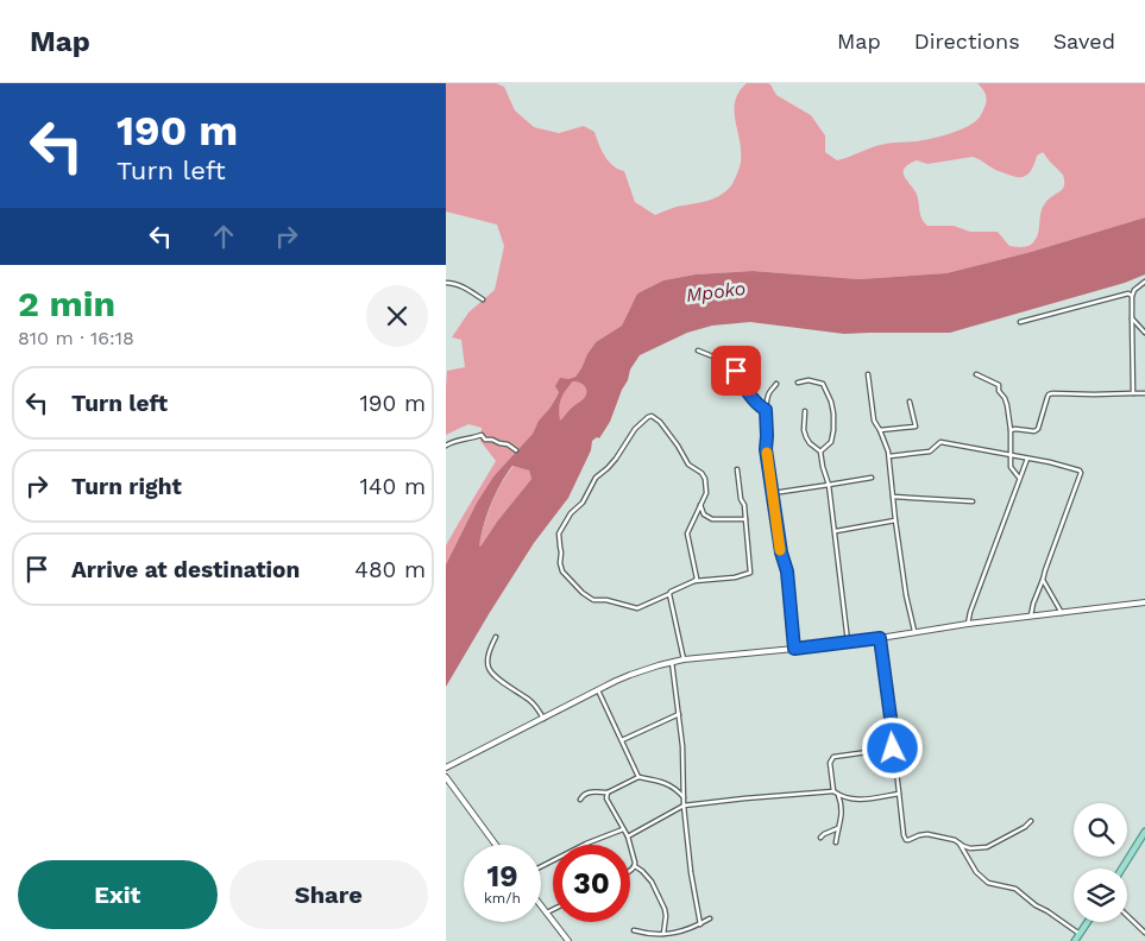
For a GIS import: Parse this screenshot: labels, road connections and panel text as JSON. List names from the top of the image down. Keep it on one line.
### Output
{"water":["Mpoko"],"page":{"header":"Map","nav":["Map","Directions","Saved"],"turn":["190 m","Turn left"],"heading":["2 min","810 m · 16:18"],"list":[{"name":"Turn left","value":"190 m"},{"name":"Turn right","value":"140 m"},{"name":"Arrive at destination","value":"480 m"}],"speed":"19 km/h","limit":"30","buttons":["Exit","Share"]}}
